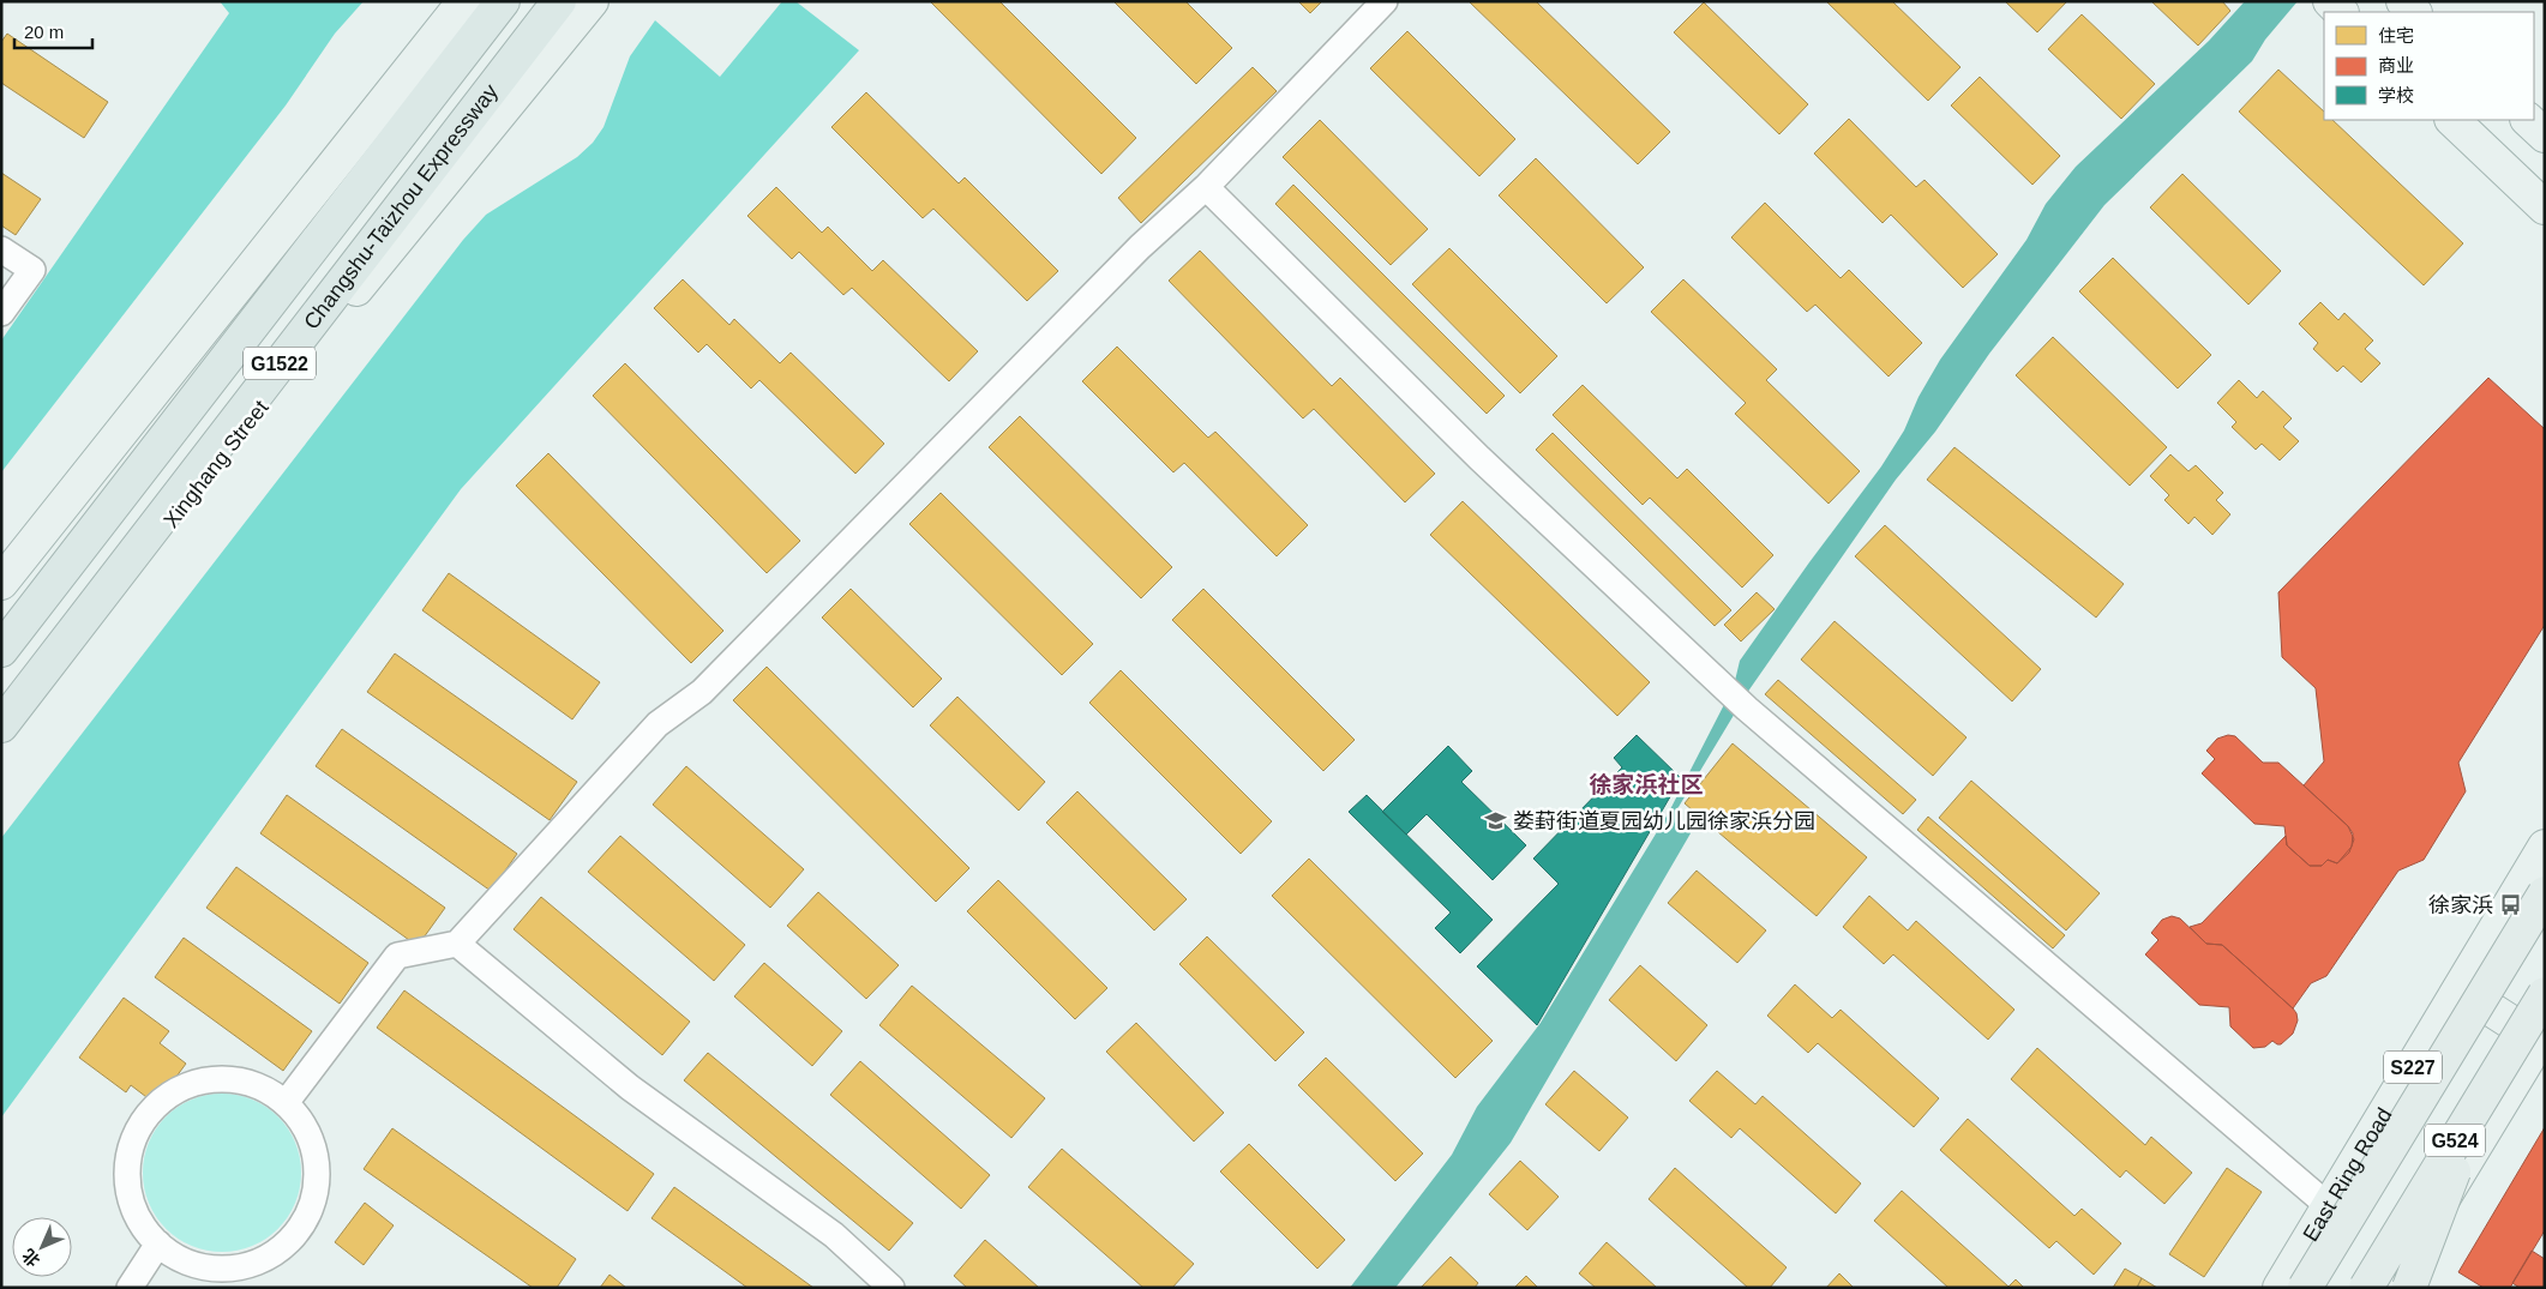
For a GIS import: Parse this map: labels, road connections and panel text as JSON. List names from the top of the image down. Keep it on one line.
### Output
{"streets":{"highway":["Changshu-Taizhou Expressway","G1522","G524"],"main road":["Xinghang Street","S227","East Ring Road"]},"districts":["徐家浜社区"],"places":{"school or university":["娄葑街道夏园幼儿园徐家浜分园"],"bus stop":["徐家浜"]},"legend":["住宅","商业","学校"],"scale_bar":"20 m","north":"bottom left"}
